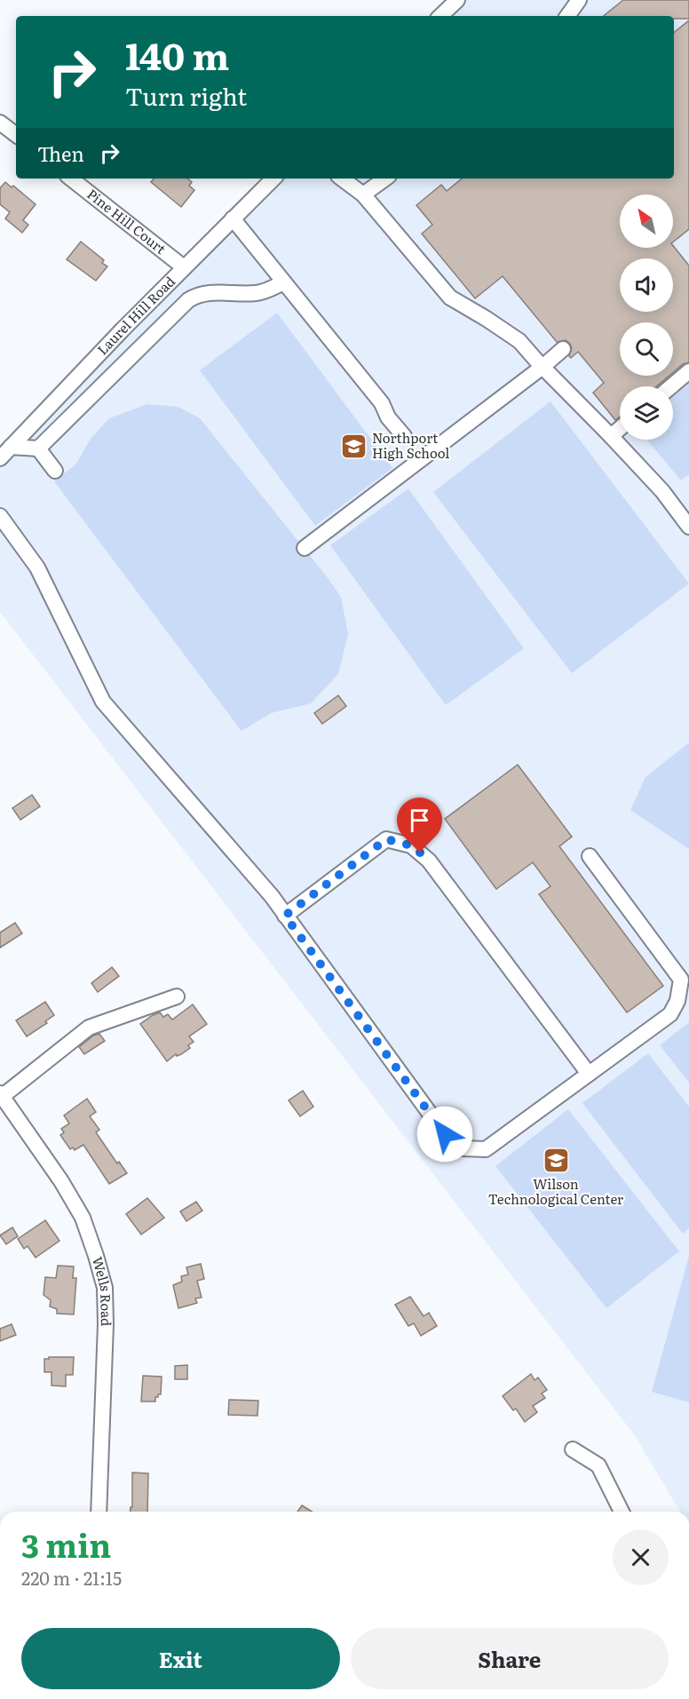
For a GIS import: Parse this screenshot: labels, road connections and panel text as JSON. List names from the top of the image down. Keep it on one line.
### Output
{"streets":{"street":["Pine Hill Court","Laurel Hill Road","Wells Road"]},"crossings":[["Pine Hill Court","Laurel Hill Road"]],"places":{"school or university":["Northport High School","Wilson Technological Center"]},"north":"top left","page":{"turn":["140 m","Turn right"],"then":"Then","heading":["3 min","220 m · 21:15"],"buttons":["Exit","Share"]}}
